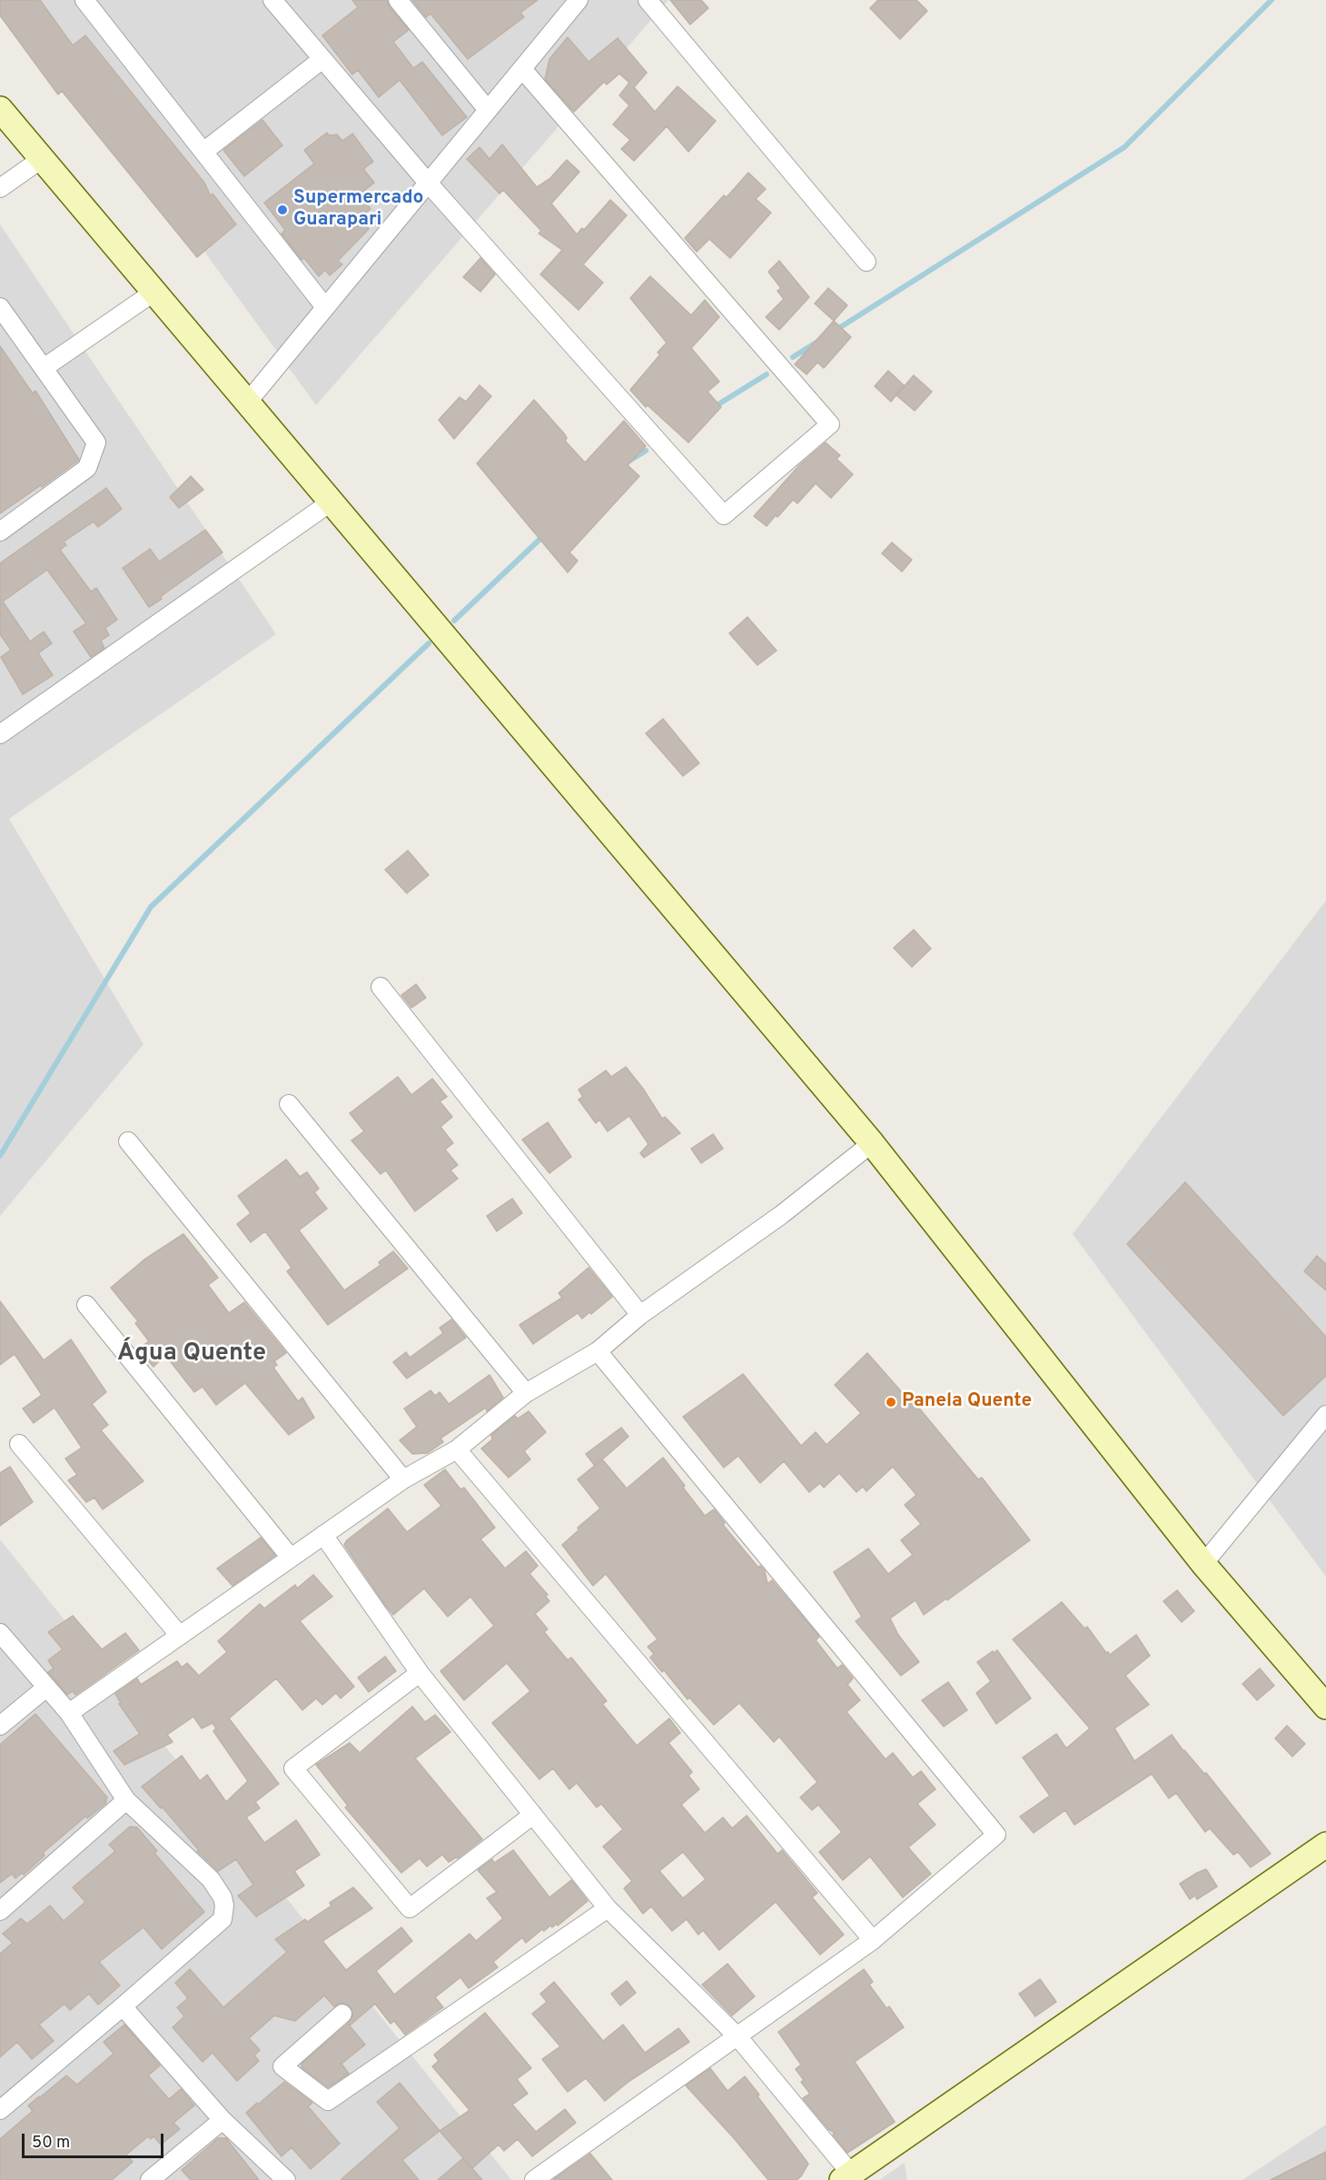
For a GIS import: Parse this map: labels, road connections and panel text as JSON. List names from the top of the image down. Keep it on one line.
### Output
{"districts":["Água Quente"],"places":["Supermercado Guarapari","Panela Quente"],"scale_bar":"50 m"}
